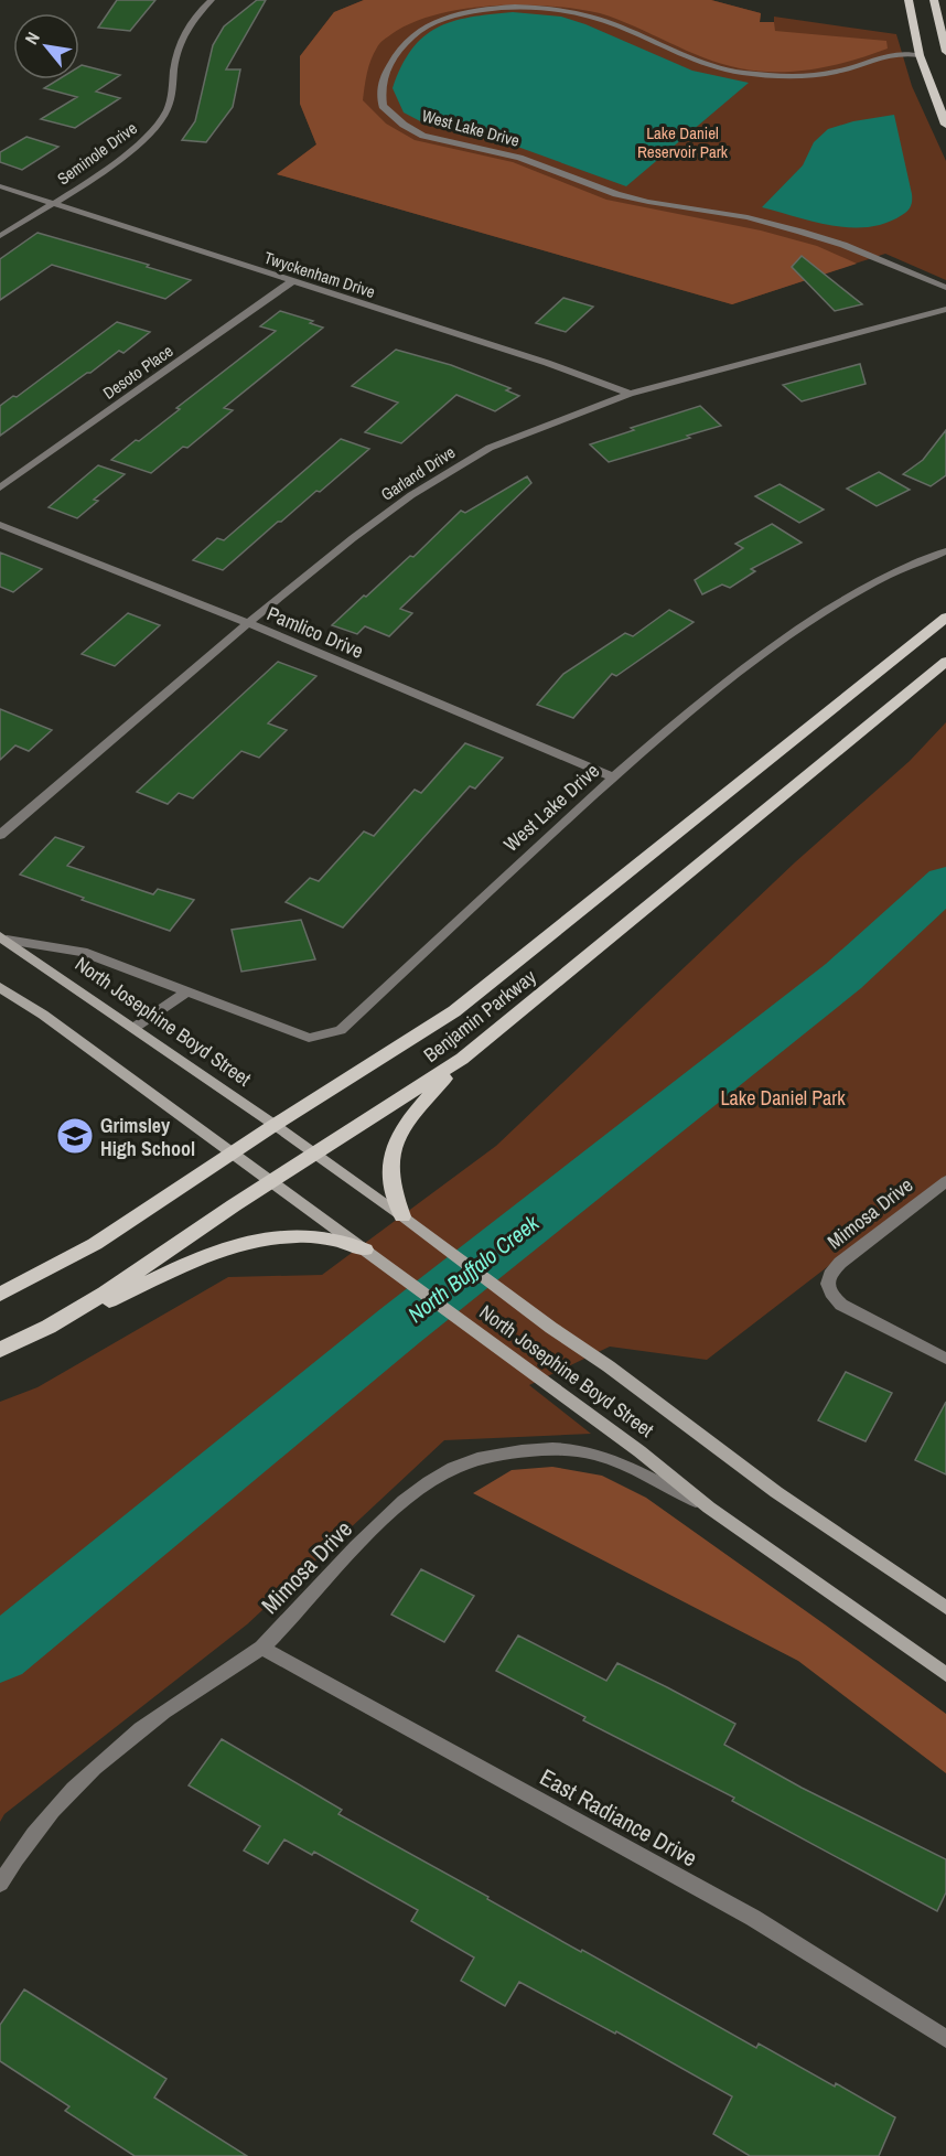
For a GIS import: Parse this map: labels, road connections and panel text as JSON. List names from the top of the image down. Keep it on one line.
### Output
{"streets":{"main road":["Benjamin Parkway","North Josephine Boyd Street"],"street":["West Lake Drive","Seminole Drive","Twyckenham Drive","Desoto Place","Garland Drive","Pamlico Drive","Mimosa Drive","East Radiance Drive"]},"crossings":[["West Lake Drive","Pamlico Drive"],["West Lake Drive","North Josephine Boyd Street"],["Seminole Drive","Twyckenham Drive"],["Twyckenham Drive","Desoto Place"],["Twyckenham Drive","Garland Drive"],["Garland Drive","Pamlico Drive"],["Benjamin Parkway","North Josephine Boyd Street"],["North Josephine Boyd Street","Mimosa Drive"],["Mimosa Drive","East Radiance Drive"]],"water":["North Buffalo Creek"],"parks":["Lake Daniel Reservoir Park","Lake Daniel Park"],"places":{"school or university":["Grimsley High School"]},"north":"top left"}
